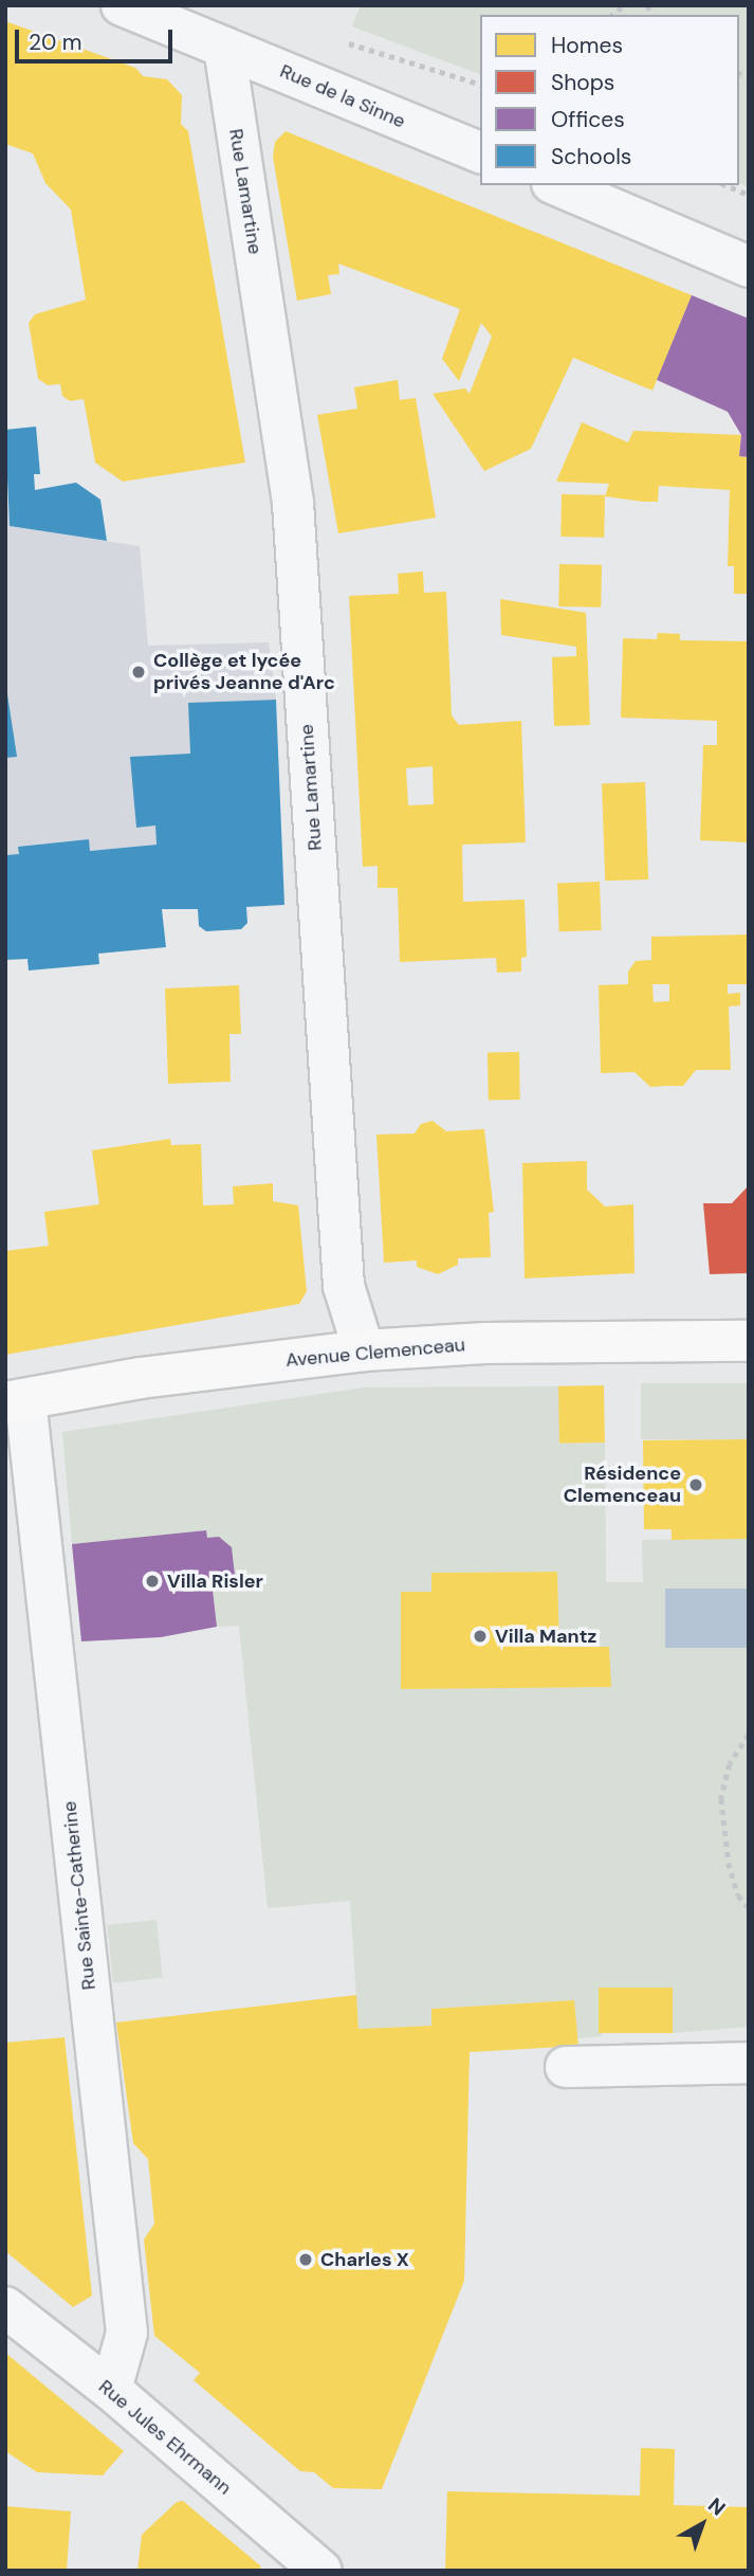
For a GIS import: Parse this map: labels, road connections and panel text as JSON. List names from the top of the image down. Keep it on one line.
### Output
{"streets":{"street":["Rue de la Sinne","Rue Lamartine","Avenue Clemenceau","Rue Sainte-Catherine","Rue Jules Ehrmann"]},"crossings":[["Rue de la Sinne","Rue Lamartine"],["Rue Lamartine","Avenue Clemenceau"],["Avenue Clemenceau","Rue Sainte-Catherine"],["Rue Sainte-Catherine","Rue Jules Ehrmann"]],"places":["Collège et lycée privés Jeanne d'Arc","Résidence Clemenceau","Villa Risler","Villa Mantz","Charles X"],"legend":["Homes","Shops","Offices","Schools"],"scale_bar":"20 m","north":"top right"}
